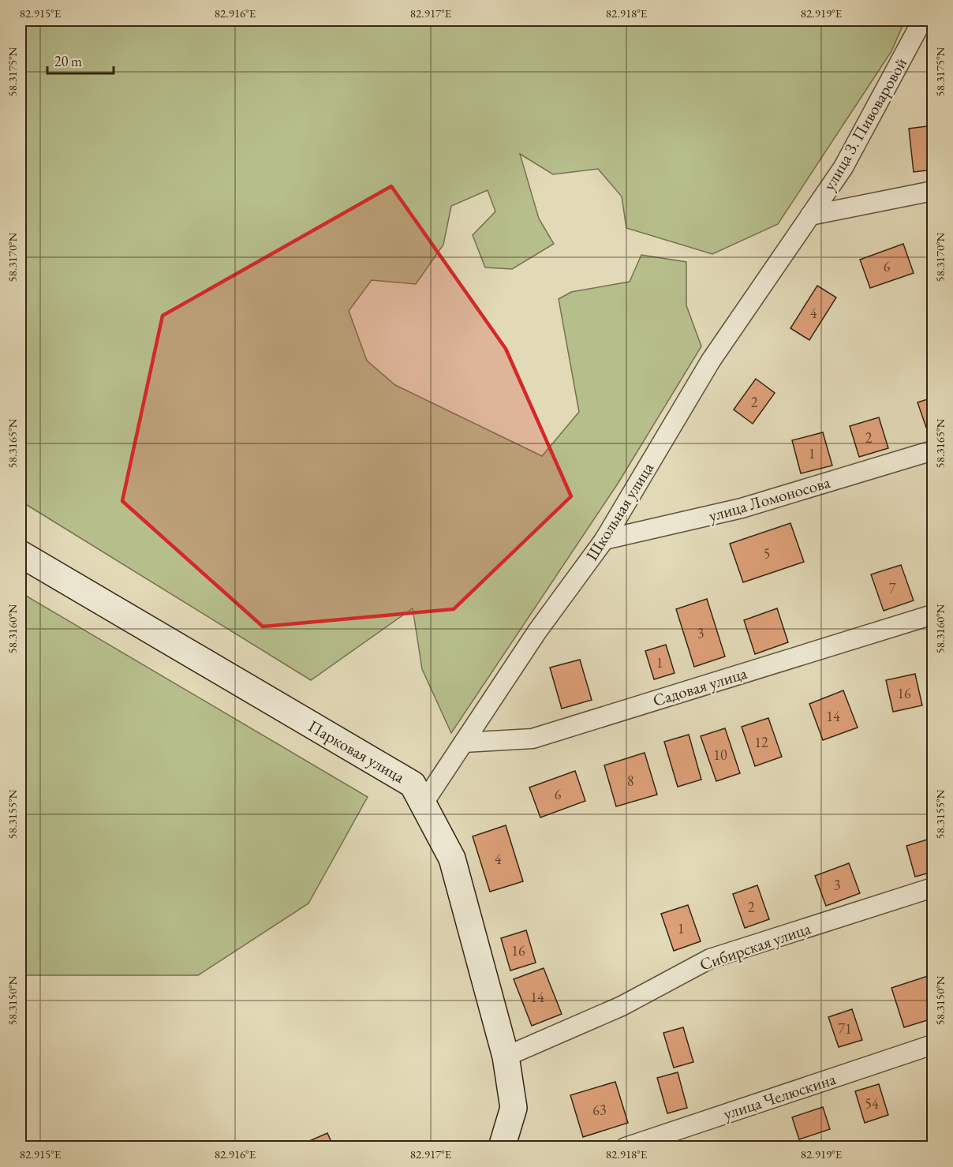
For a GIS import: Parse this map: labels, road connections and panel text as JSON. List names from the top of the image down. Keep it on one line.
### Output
{"streets":{"street":["улица З. Пивоваровой","улица Ломоносова","Школьная улица","Садовая улица","Парковая улица","Сибирская улица","улица Челюскина"]},"crossings":[["улица З. Пивоваровой","Школьная улица"],["улица Ломоносова","Школьная улица"],["Школьная улица","Садовая улица"],["Школьная улица","Парковая улица"],["Парковая улица","Сибирская улица"]],"house_numbers":["6","4","2","2","1","5","7","3","1","16","14","12","10","8","6","4","3","2","1","16","14","71","54","63"],"scale_bar":"20 m","coordinates":["82.915°E","82.916°E","82.917°E","82.918°E","82.919°E","58.3175°N","58.3170°N","58.3165°N","58.3160°N","58.3155°N","58.3150°N"]}
